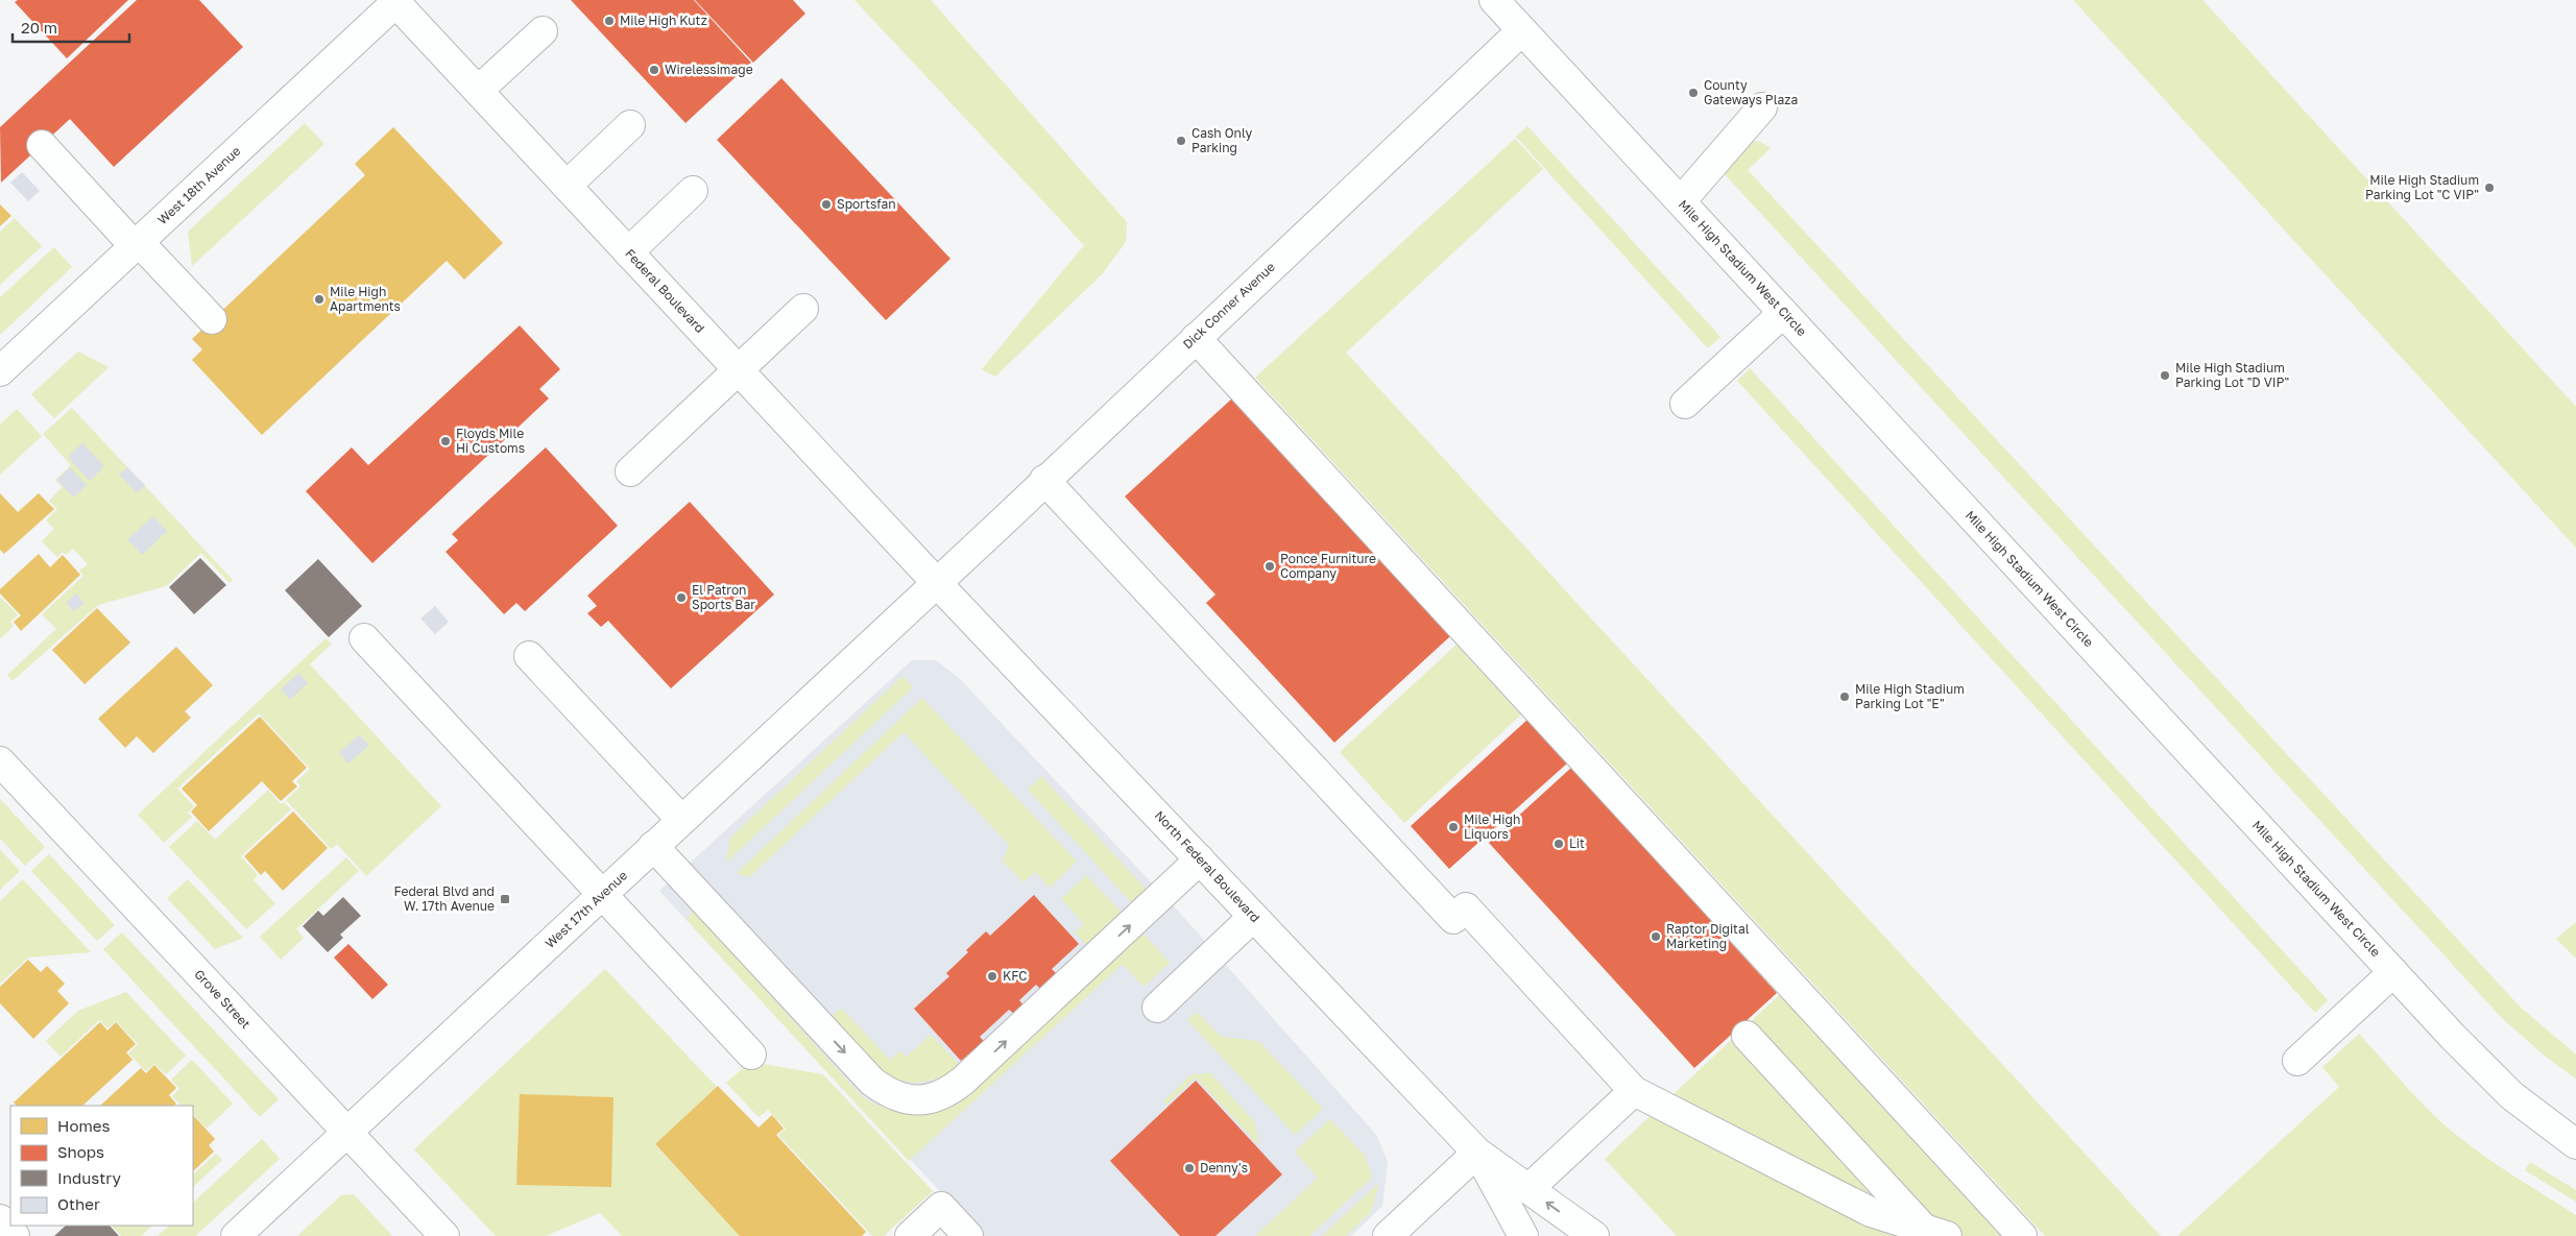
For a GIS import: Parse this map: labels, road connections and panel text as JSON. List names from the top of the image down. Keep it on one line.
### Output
{"streets":{"street":["West 18th Avenue","Mile High Stadium West Circle","Federal Boulevard","Dick Conner Avenue","North Federal Boulevard","West 17th Avenue","Grove Street"]},"crossings":[["West 18th Avenue","Federal Boulevard"],["Mile High Stadium West Circle","Dick Conner Avenue"],["Federal Boulevard","Dick Conner Avenue"],["Federal Boulevard","North Federal Boulevard"],["Federal Boulevard","West 17th Avenue"],["Dick Conner Avenue","North Federal Boulevard"],["Dick Conner Avenue","West 17th Avenue"],["North Federal Boulevard","West 17th Avenue"],["West 17th Avenue","Grove Street"]],"places":{"other":["Mile High Kutz","Wirelessimage","County Gateways Plaza","Cash Only Parking","Mile High Stadium Parking Lot \"C VIP\"","Sportsfan","Mile High Apartments","Mile High Stadium Parking Lot \"D VIP\"","Floyds Mile Hi Customs","Ponce Furniture Company","El Patron Sports Bar","Mile High Stadium Parking Lot \"E\"","Mile High Liquors","Lit","Raptor Digital Marketing","KFC","Denny's"],"transit":["Federal Blvd and W. 17th Avenue"]},"legend":["Homes","Shops","Industry","Other"],"scale_bar":"20 m"}
